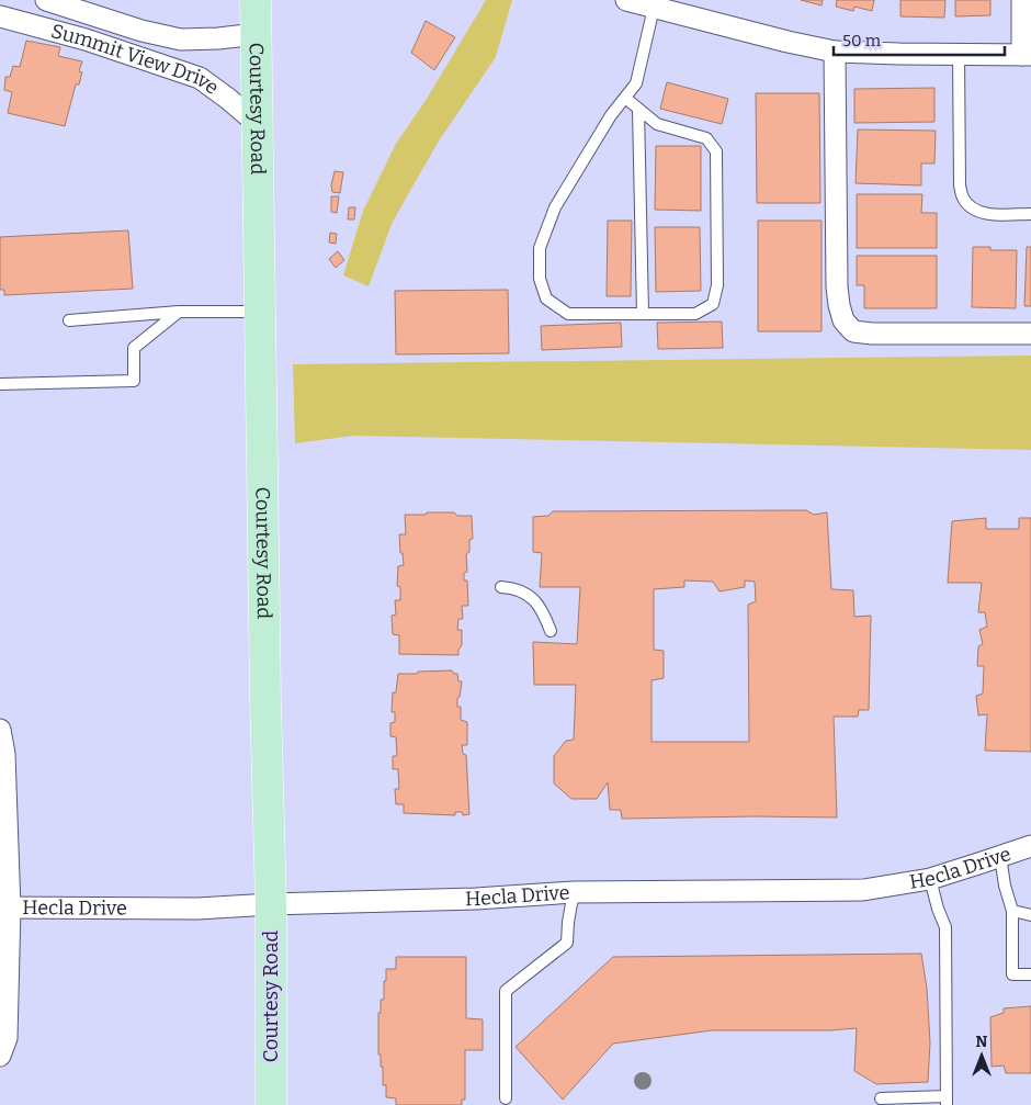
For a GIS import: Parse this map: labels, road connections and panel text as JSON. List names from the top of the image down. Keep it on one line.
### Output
{"streets":{"main road":["Courtesy Road"],"street":["Summit View Drive","Hecla Drive"]},"crossings":[["Summit View Drive","Courtesy Road"],["Courtesy Road","Hecla Drive"]],"scale_bar":"50 m","north":"top"}
